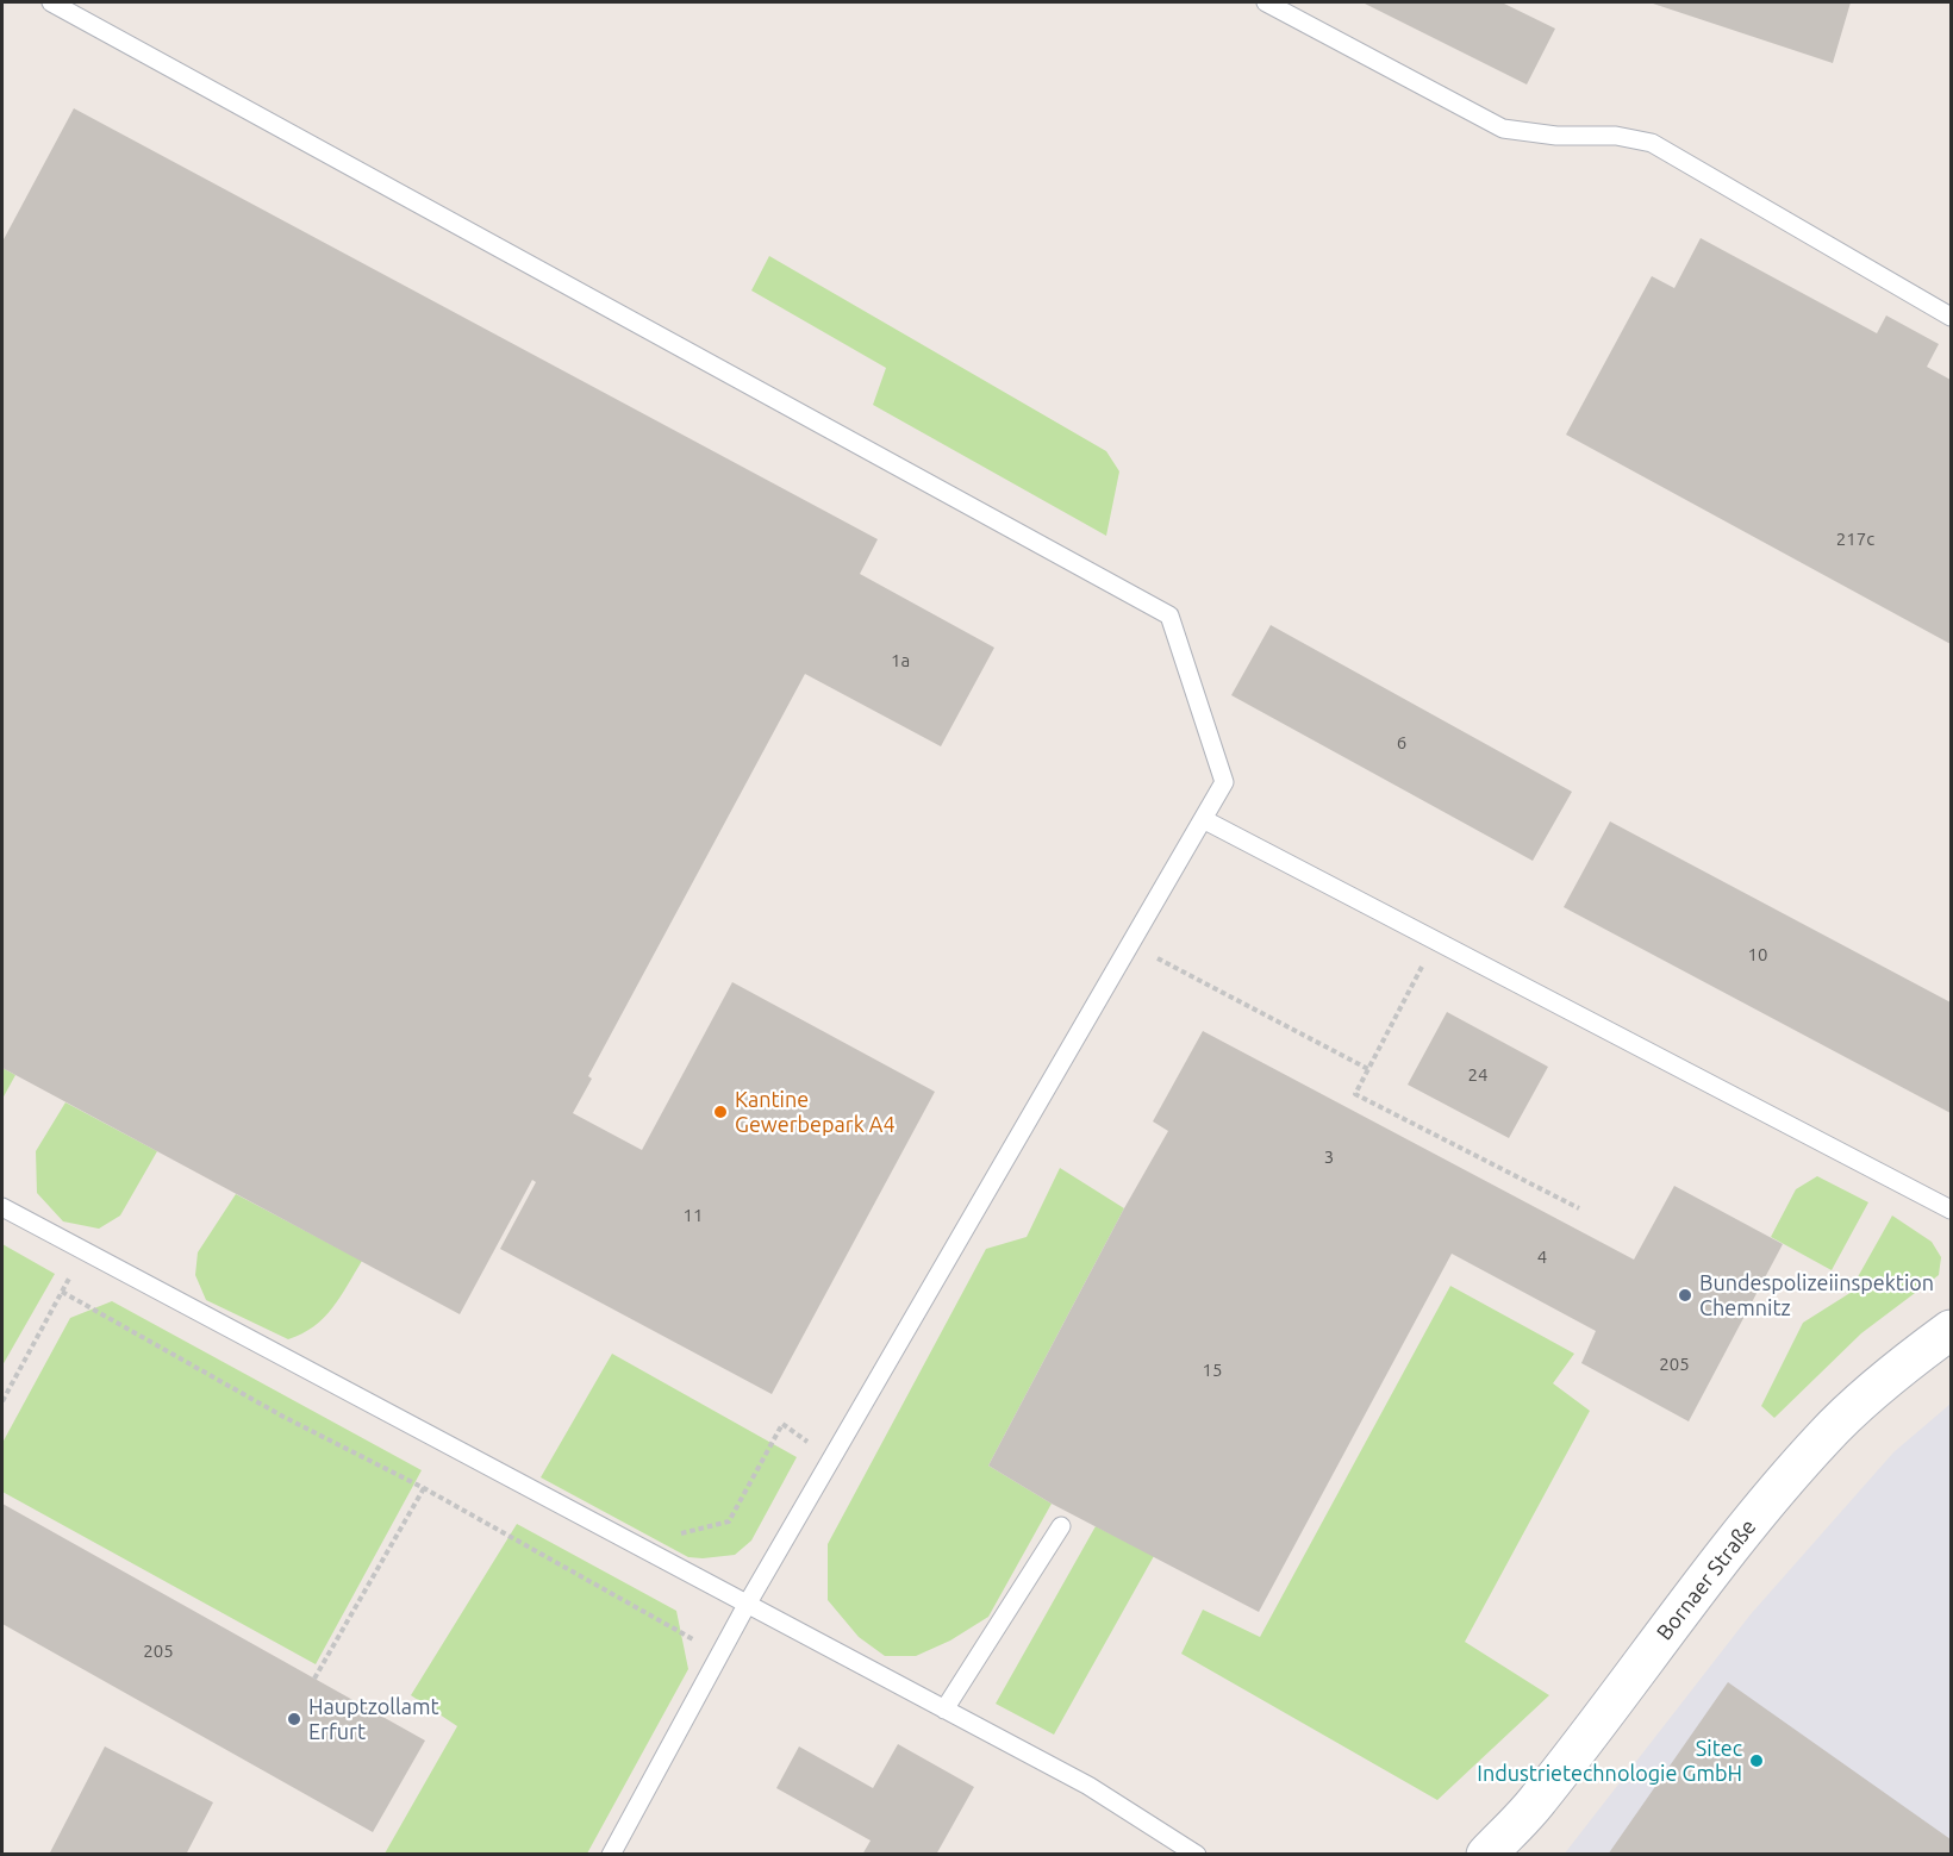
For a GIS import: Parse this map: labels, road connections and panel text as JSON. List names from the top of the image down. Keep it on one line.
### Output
{"streets":{"main road":["Bornaer Straße"]},"places":["Kantine Gewerbepark A4","Bundespolizeiinspektion Chemnitz","Hauptzollamt Erfurt","Sitec Industrietechnologie GmbH"],"house_numbers":["217c","1a","6","10","24","3","11","4","205","15","205"]}
